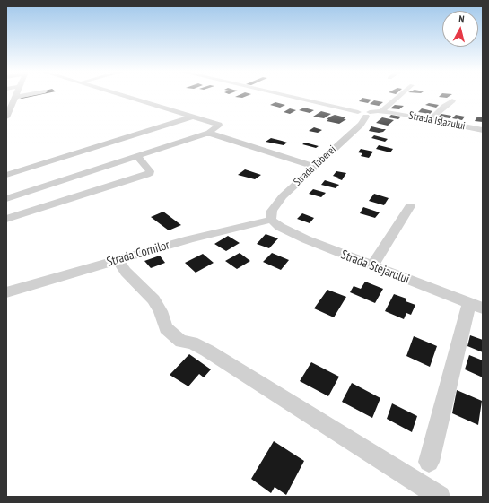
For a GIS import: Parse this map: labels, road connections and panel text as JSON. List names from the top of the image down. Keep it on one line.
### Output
{"streets":{"street":["Strada Islazului","Strada Taberei","Strada Cornilor","Strada Stejarului"]},"crossings":[["Strada Islazului","Strada Taberei"],["Strada Taberei","Strada Cornilor"],["Strada Taberei","Strada Stejarului"],["Strada Cornilor","Strada Stejarului"]],"north":"top"}
